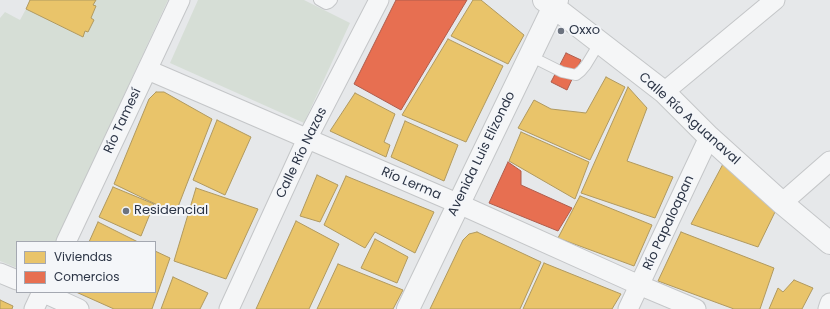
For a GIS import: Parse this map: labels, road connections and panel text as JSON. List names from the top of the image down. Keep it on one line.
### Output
{"streets":{"street":["Calle Río Aguanaval","Río Tamesí","Calle Río Nazas","Avenida Luis Elizondo","Río Lerma","Río Papaloapan"]},"crossings":[["Calle Río Aguanaval","Avenida Luis Elizondo"],["Calle Río Aguanaval","Río Papaloapan"],["Río Tamesí","Río Lerma"],["Calle Río Nazas","Río Lerma"],["Avenida Luis Elizondo","Río Lerma"],["Río Lerma","Río Papaloapan"]],"places":["Oxxo","Residencial"],"legend":["Viviendas","Comercios"]}
